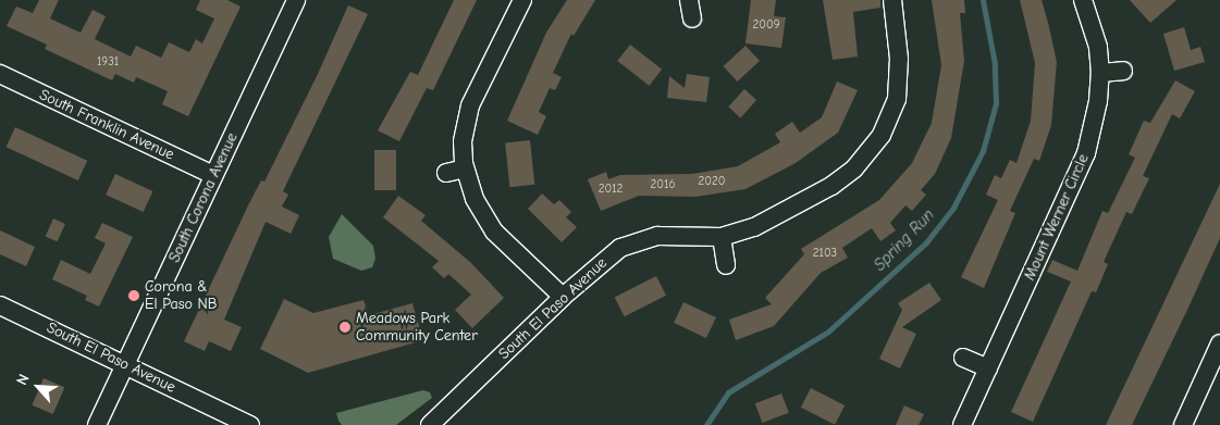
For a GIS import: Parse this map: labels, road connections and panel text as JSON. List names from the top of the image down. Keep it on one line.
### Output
{"streets":{"street":["South Franklin Avenue","South Corona Avenue","Mount Werner Circle","South El Paso Avenue"]},"crossings":[["South Franklin Avenue","South Corona Avenue"],["South Corona Avenue","South El Paso Avenue"]],"water":["Spring Run"],"places":["Corona & El Paso NB","Meadows Park Community Center"],"house_numbers":["2009","1931","2020","2016","2012","2103"],"north":"top left"}
